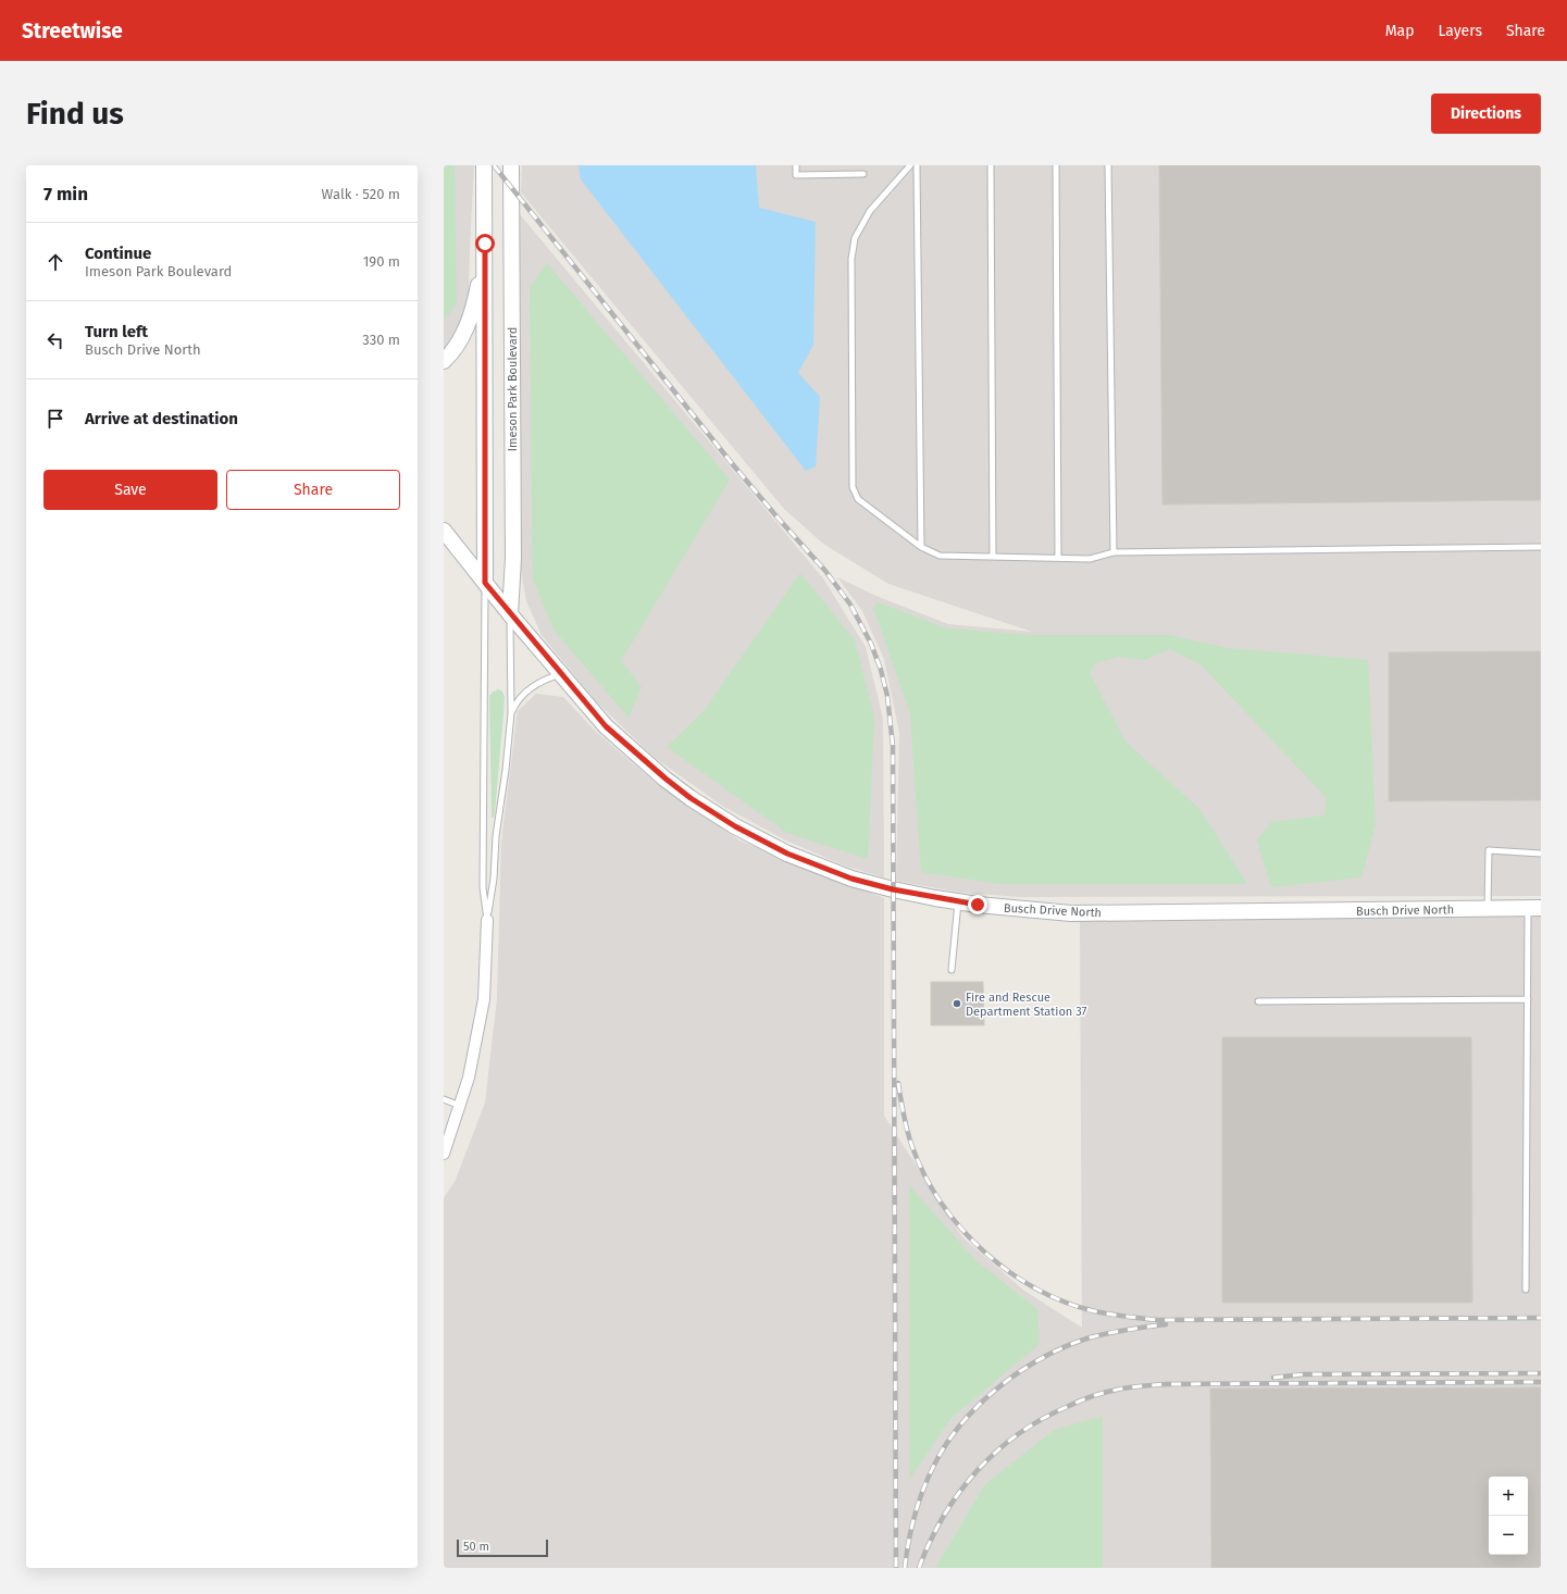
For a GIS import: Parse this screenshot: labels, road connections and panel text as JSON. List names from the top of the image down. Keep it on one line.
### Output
{"streets":{"street":["Imeson Park Boulevard","Busch Drive North"]},"crossings":[["Imeson Park Boulevard","Busch Drive North"]],"places":["Fire and Rescue Department Station 37"],"scale_bar":"50 m","page":{"header":"Streetwise","nav":["Map","Layers","Share"],"buttons":["Directions",["Save","Share"]],"title":"Find us","heading":["7 min","Walk · 520 m"],"list":[["Continue","Imeson Park Boulevard","190 m"],["Turn left","Busch Drive North","330 m"],"Arrive at destination"],"map_buttons":["+","−"],"scale":"50 m"}}
